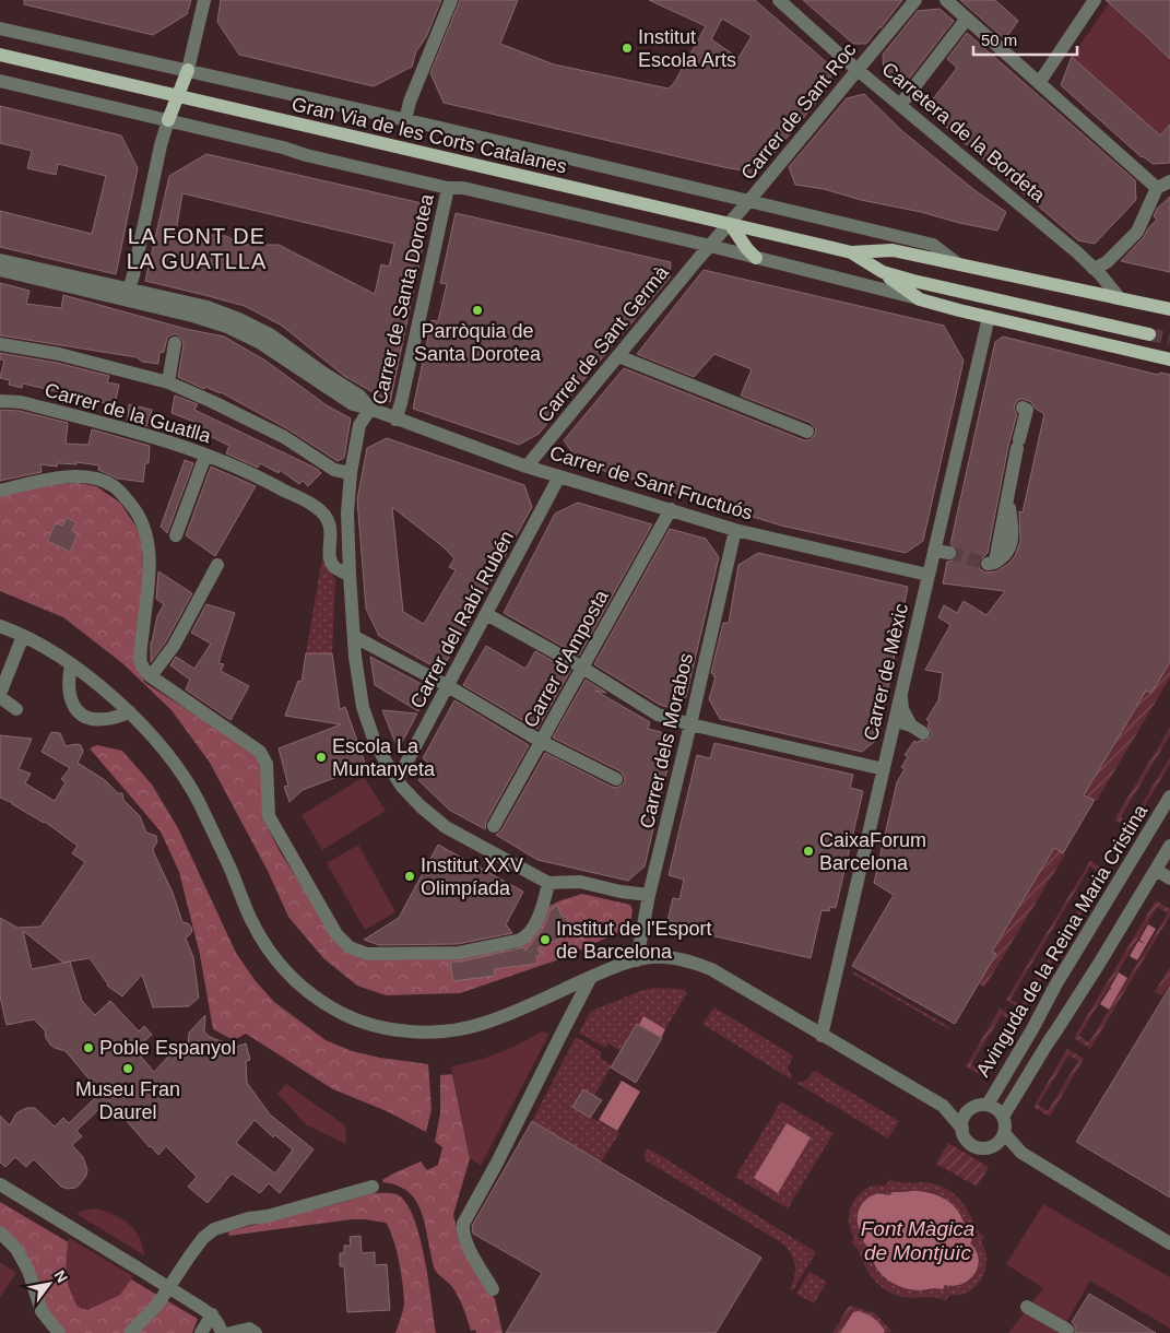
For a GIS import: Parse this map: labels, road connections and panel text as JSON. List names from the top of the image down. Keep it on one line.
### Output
{"streets":{"main road":["Gran Via de les Corts Catalanes"],"street":["Carrer de Sant Roc","Carretera de la Bordeta","Carrer de Santa Dorotea","Carrer de Sant Germà","Carrer de la Guatlla","Carrer de Sant Fructuós","Carrer del Rabí Rubén","Carrer d'Amposta","Carrer de Mèxic","Carrer dels Morabos","Avinguda de la Reina Maria Cristina"]},"crossings":[["Carrer de Sant Roc","Carretera de la Bordeta"],["Carrer de Sant Roc","Gran Via de les Corts Catalanes"],["Carrer de Sant Roc","Carrer de Sant Germà"],["Carretera de la Bordeta","Gran Via de les Corts Catalanes"],["Carrer de Santa Dorotea","Carrer de Sant Fructuós"],["Carrer de Sant Germà","Carrer de Sant Fructuós"],["Carrer de Sant Fructuós","Carrer del Rabí Rubén"],["Carrer de Sant Fructuós","Carrer d'Amposta"],["Carrer de Sant Fructuós","Carrer de Mèxic"],["Carrer de Sant Fructuós","Carrer dels Morabos"]],"districts":["LA FONT DE LA GUATLLA"],"water":["Font Màgica de Montjuïc"],"places":["Institut Escola Arts","Parròquia de Santa Dorotea","Escola La Muntanyeta","CaixaForum Barcelona","Institut XXV Olimpíada","Institut de l'Esport de Barcelona","Poble Espanyol","Museu Fran Daurel"],"scale_bar":"50 m","north":"top right"}
